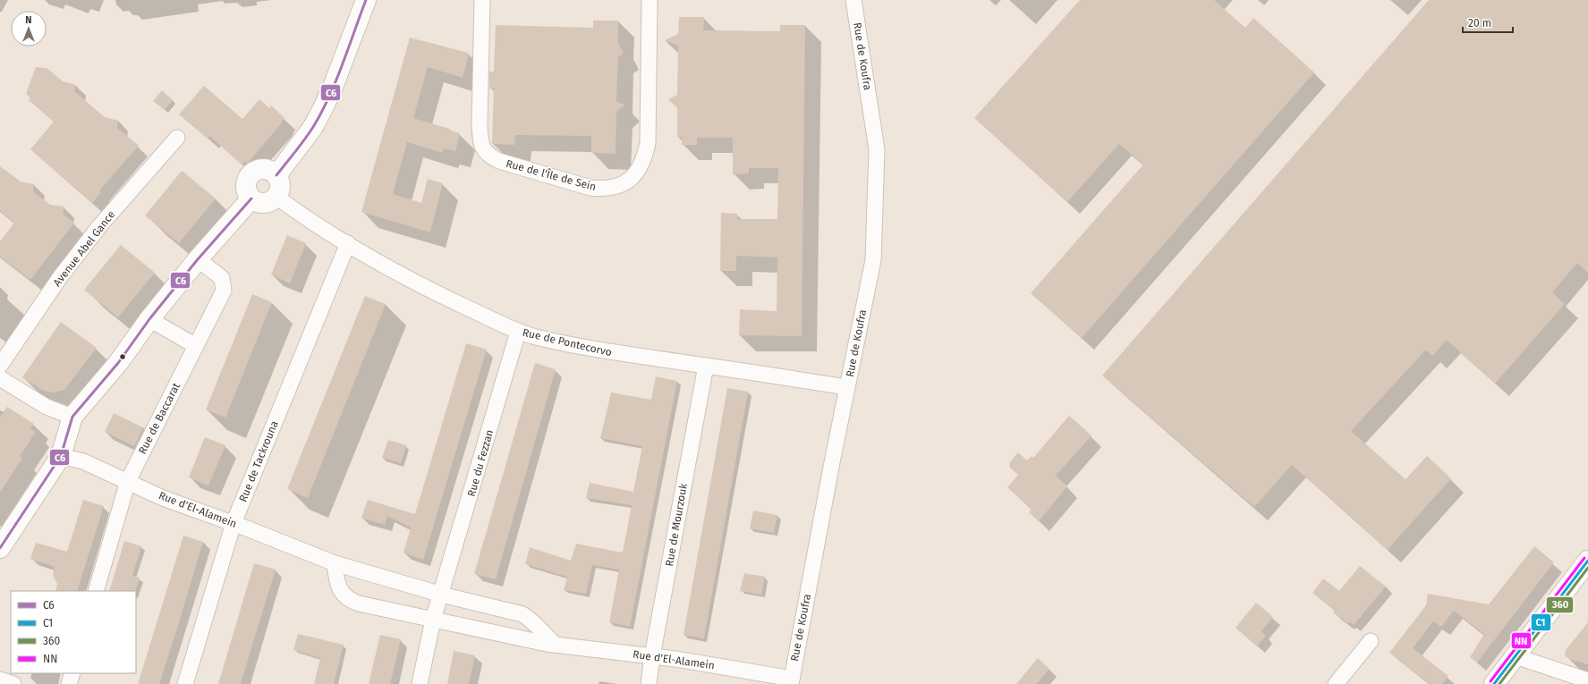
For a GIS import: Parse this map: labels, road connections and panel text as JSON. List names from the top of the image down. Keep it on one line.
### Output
{"streets":{"street":["Rue de Koufra","Rue de l'Île de Sein","Avenue Abel Gance","Rue de Pontecorvo","Rue de Baccarat","Rue de Tackrouna","Rue du Fezzan","Rue d'El-Alamein","Rue de Mourzouk"]},"crossings":[["Rue de Koufra","Rue de Pontecorvo"],["Rue de Koufra","Rue d'El-Alamein"],["Rue de Pontecorvo","Rue de Tackrouna"],["Rue de Pontecorvo","Rue du Fezzan"],["Rue de Pontecorvo","Rue de Mourzouk"],["Rue de Baccarat","Rue d'El-Alamein"],["Rue de Tackrouna","Rue d'El-Alamein"],["Rue du Fezzan","Rue d'El-Alamein"],["Rue d'El-Alamein","Rue de Mourzouk"]],"lines":["transit line C6","transit line NN","transit line C1","transit line 360"],"legend":["C6","C1","360","NN"],"scale_bar":"20 m","north":"top"}
